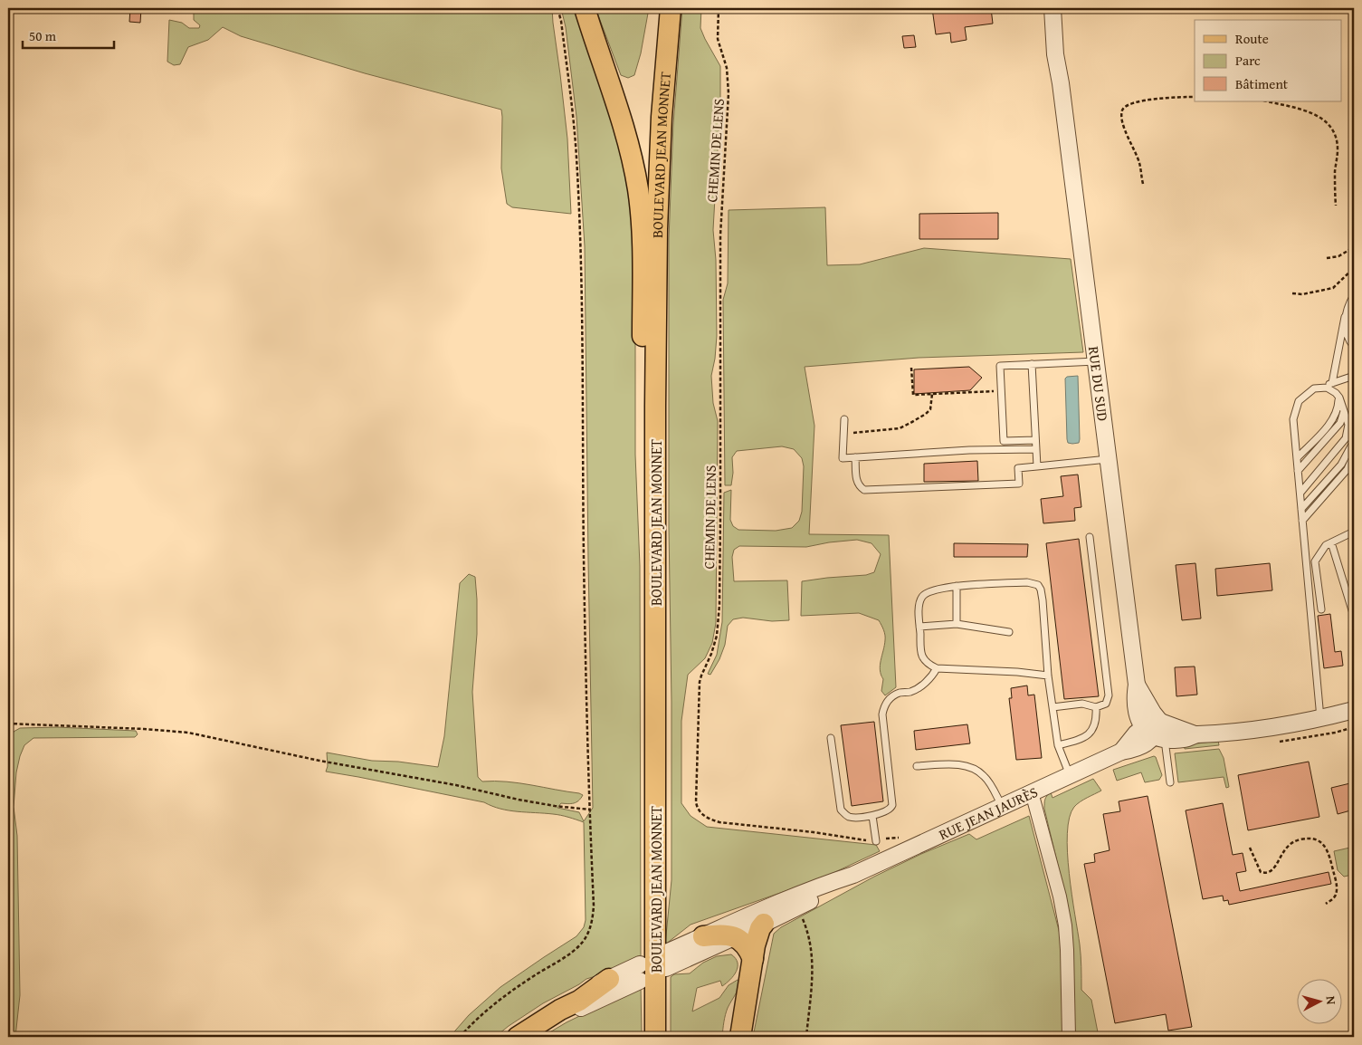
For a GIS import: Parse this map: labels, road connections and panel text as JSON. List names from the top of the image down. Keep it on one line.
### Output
{"streets":{"main road":["BOULEVARD JEAN MONNET"],"street":["RUE DU SUD","RUE JEAN JAURÈS"],"path":["CHEMIN DE LENS"]},"crossings":[["RUE DU SUD","RUE JEAN JAURÈS"]],"legend":["Route","Parc","Bâtiment"],"scale_bar":"50 m","north":"right"}
